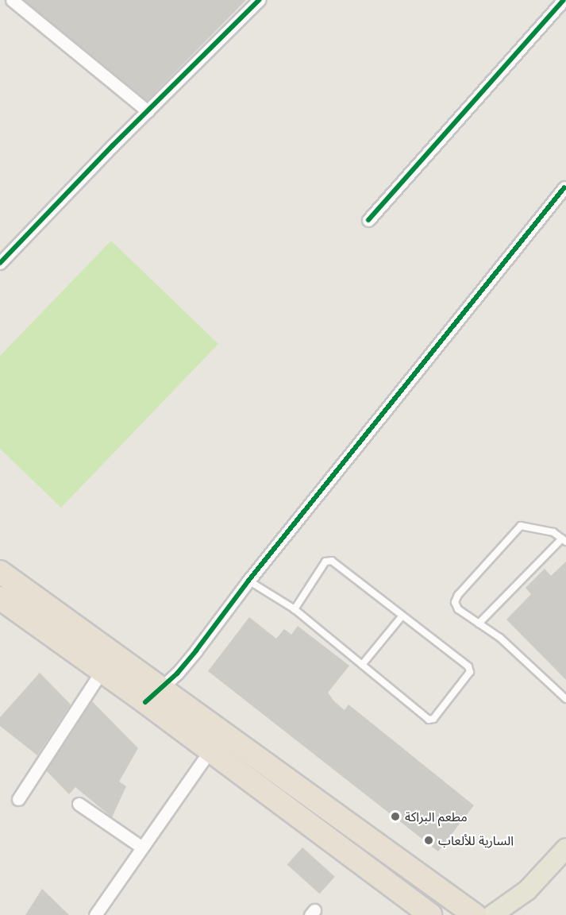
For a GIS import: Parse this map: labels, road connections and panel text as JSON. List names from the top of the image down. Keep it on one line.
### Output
{"places":["مطعم البراكة","السارية للألعاب"]}
